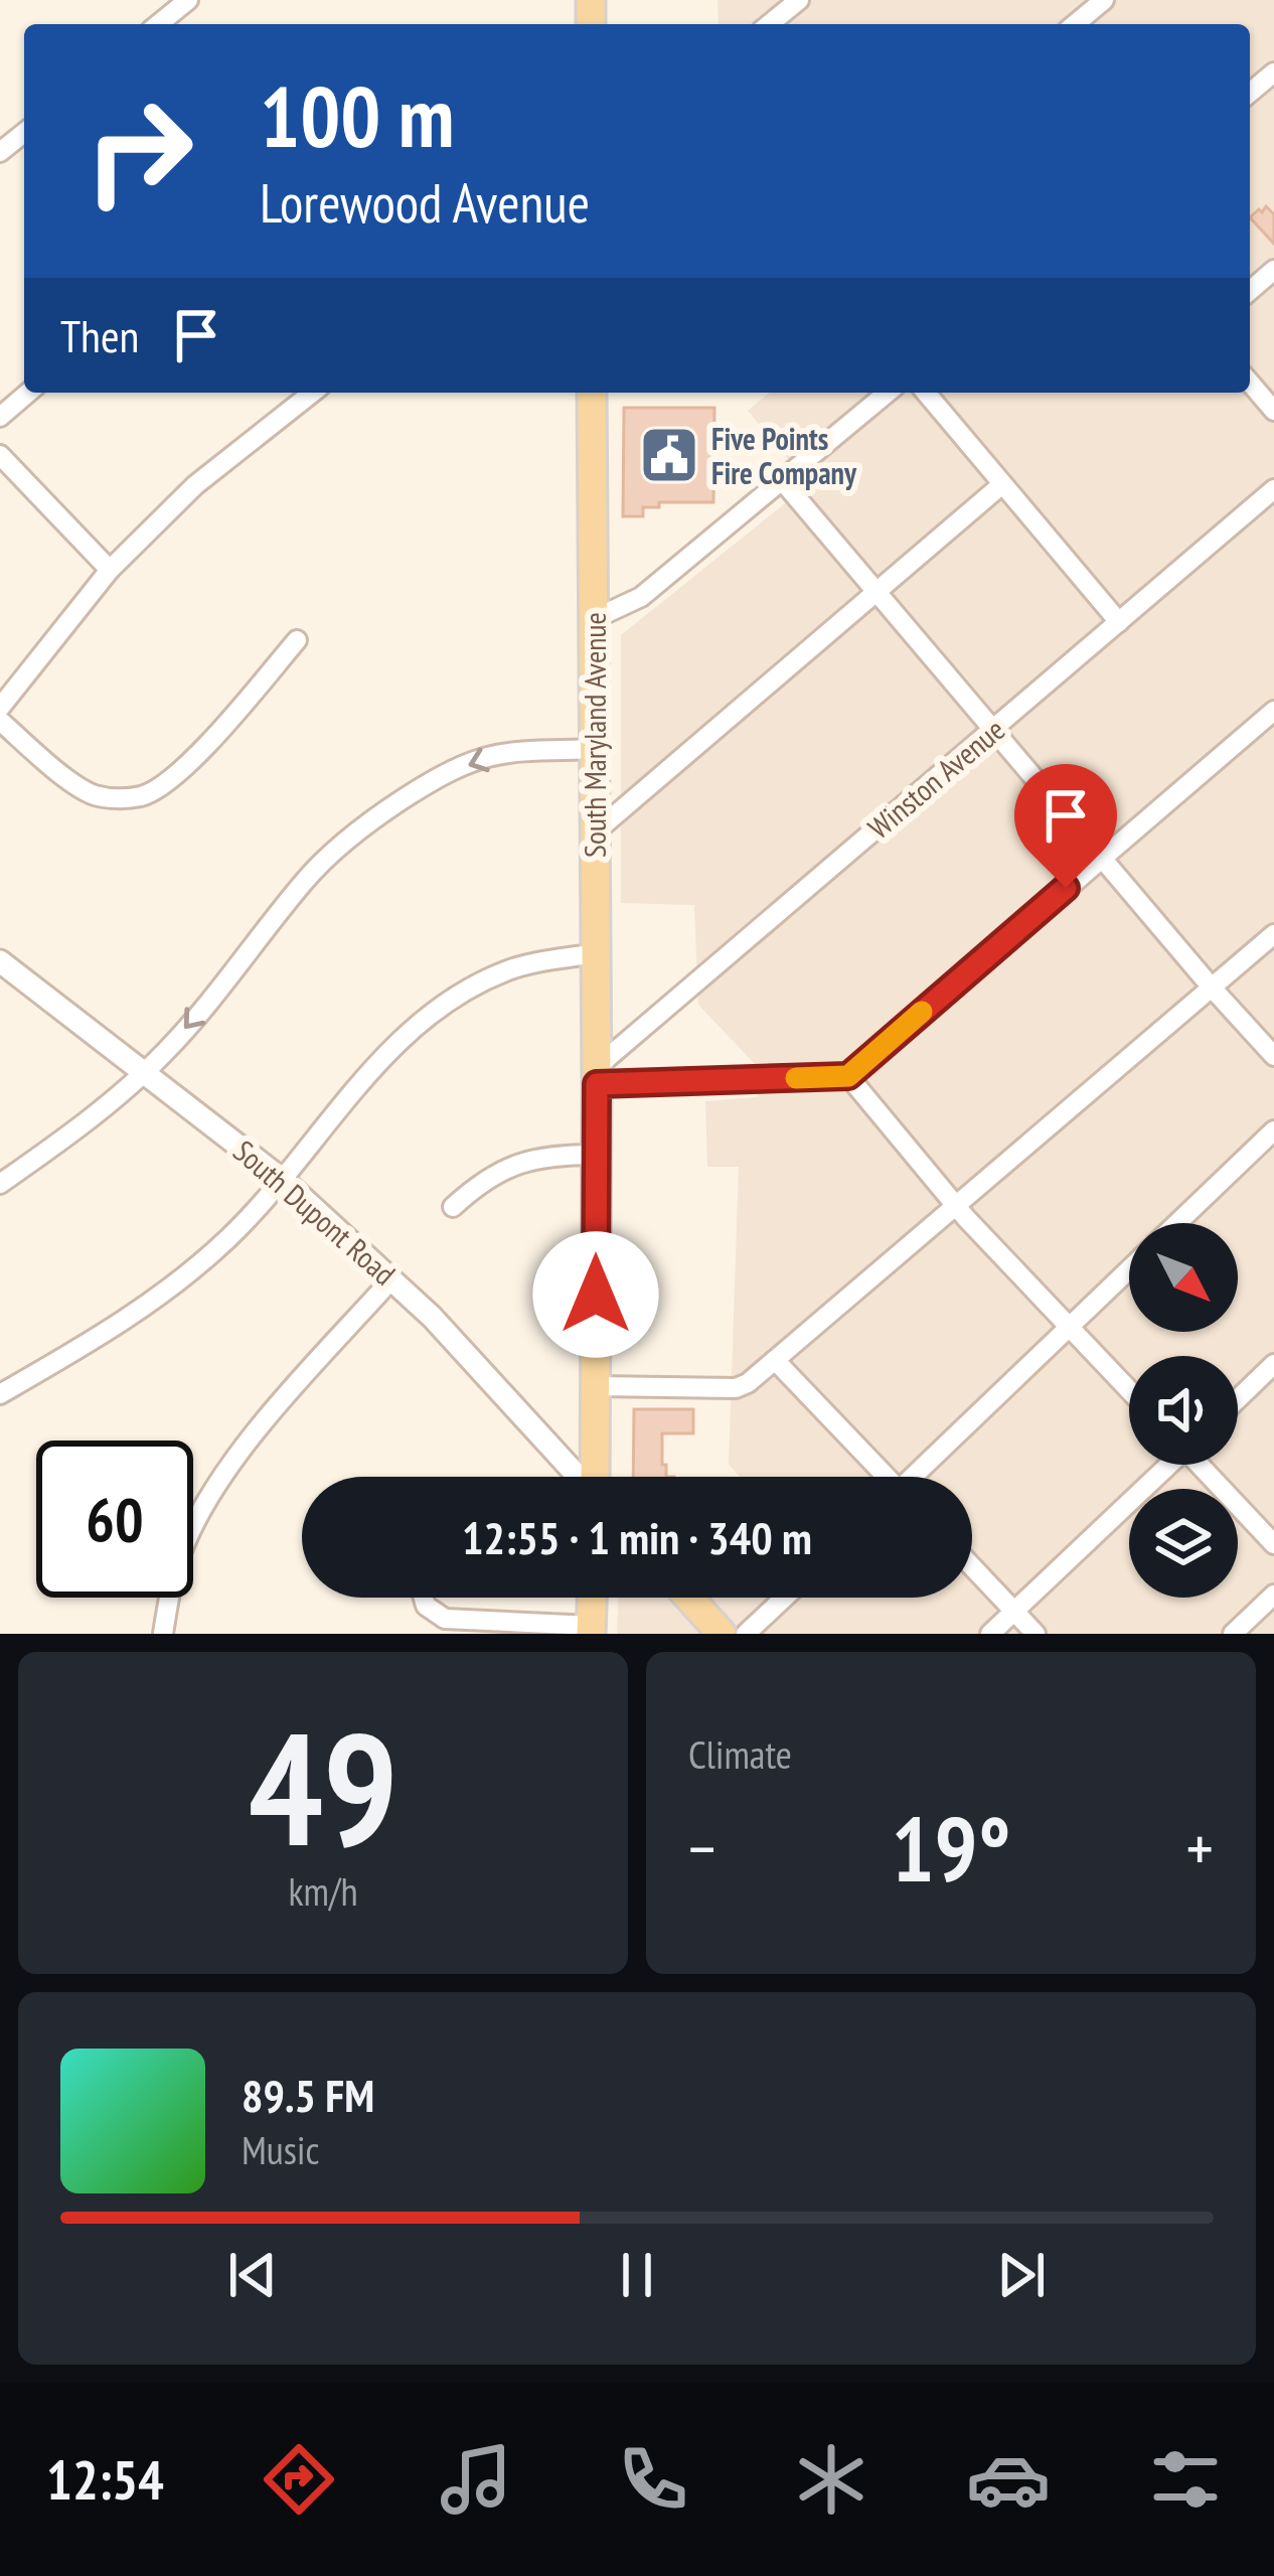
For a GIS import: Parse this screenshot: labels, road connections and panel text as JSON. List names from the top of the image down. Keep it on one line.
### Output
{"streets":{"main road":["South Maryland Avenue"],"street":["Winston Avenue","South Dupont Road"]},"crossings":[["South Maryland Avenue","Winston Avenue"]],"places":{"public building":["Five Points Fire Company"]},"north":"bottom right","page":{"turn":["100 m","Lorewood Avenue"],"then":"Then","limit":"60","trip":"12:55 · 1 min · 340 m","tile":[["49","km/h"],"Climate"],"heat":["−","19°","+"],"song":["89.5 FM","Music"],"tabs":"12:54"}}
